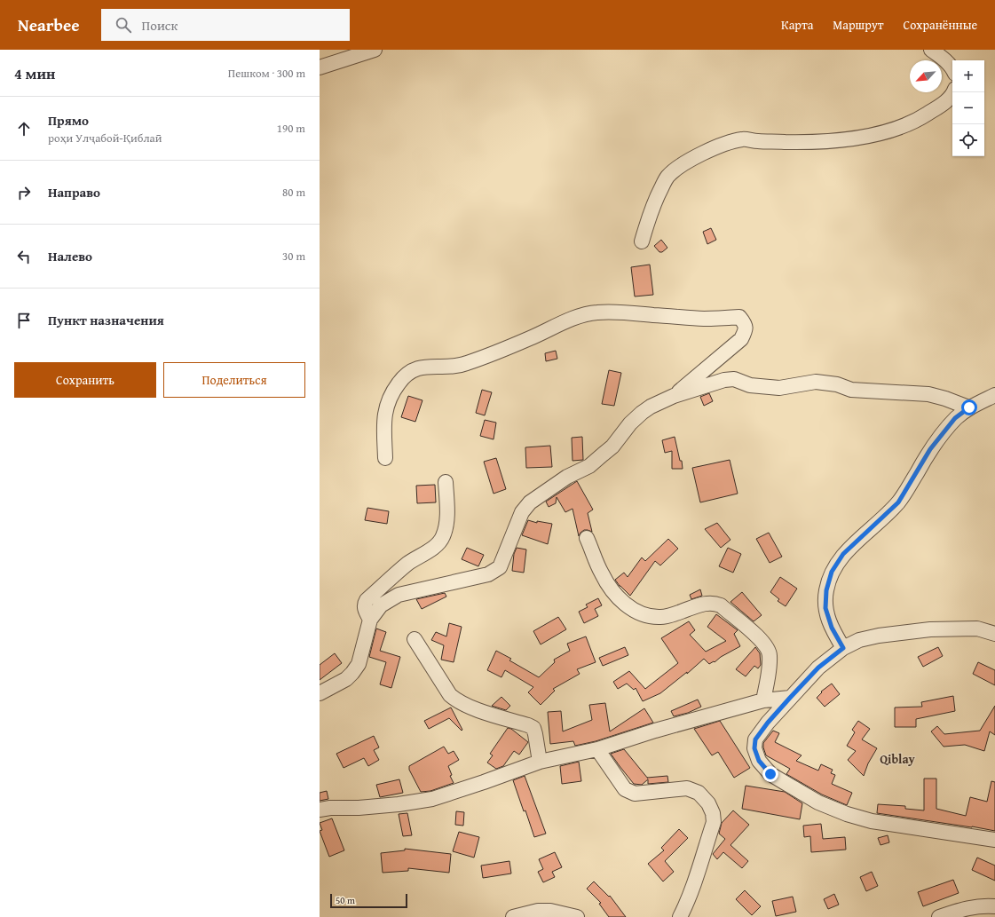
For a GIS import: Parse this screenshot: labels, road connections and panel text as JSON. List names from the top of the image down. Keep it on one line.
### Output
{"districts":["Qiblay"],"scale_bar":"50 m","north":"bottom left","page":{"header":"Nearbee","search":"Поиск","nav":["Карта","Маршрут","Сохранённые"],"heading":["4 мин","Пешком · 300 m"],"map_buttons":["+","−"],"list":[["Прямо","роҳи Улҷабой-Қиблаӣ","190 m"],["Направо","80 m"],["Налево","30 m"],"Пункт назначения"],"buttons":["Сохранить","Поделиться"],"scale":"50 m"}}
